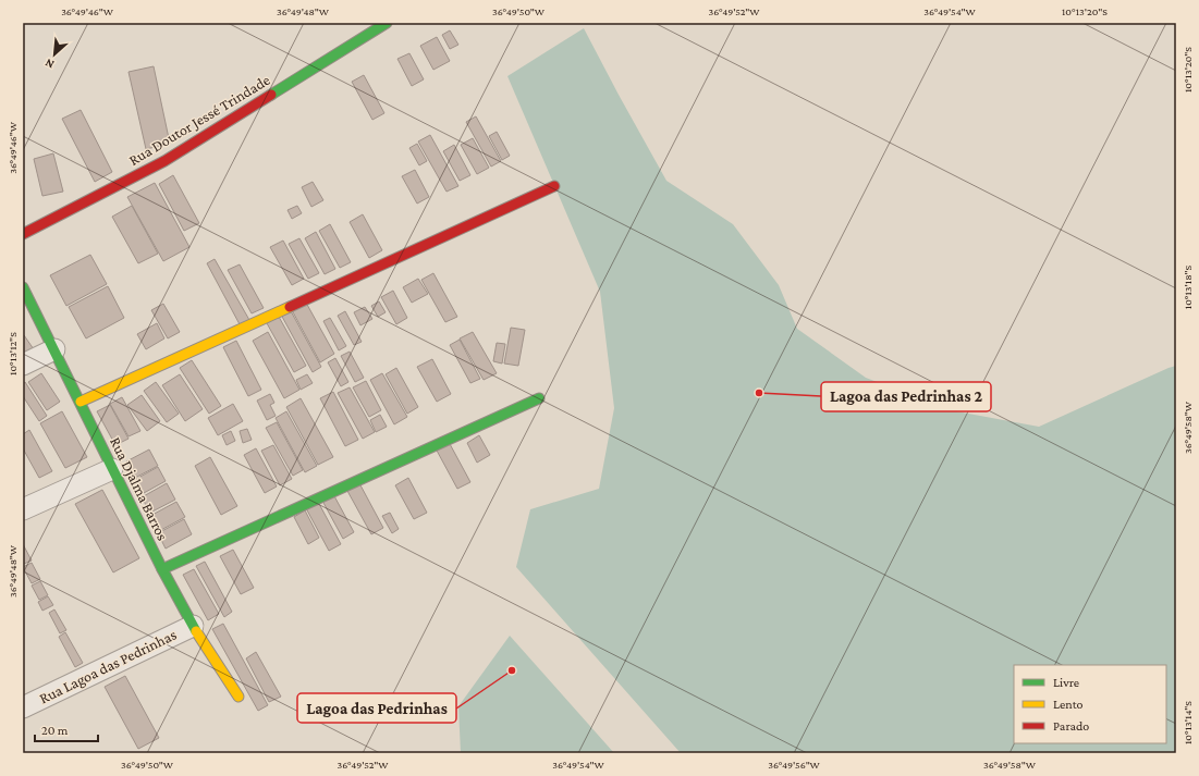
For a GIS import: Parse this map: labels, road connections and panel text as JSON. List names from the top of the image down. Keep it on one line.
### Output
{"streets":{"street":["Rua Doutor Jessé Trindade","Rua Djalma Barros","Rua Lagoa das Pedrinhas"]},"crossings":[["Rua Djalma Barros","Rua Lagoa das Pedrinhas"]],"places":["Lagoa das Pedrinhas 2","Lagoa das Pedrinhas"],"legend":["Livre","Lento","Parado"],"scale_bar":"20 m","north":"bottom left","coordinates":["36°49'46\"W","36°49'48\"W","36°49'50\"W","36°49'52\"W","36°49'54\"W","10°13'20\"S","10°13'18\"S","10°13'12\"S","36°49'58\"W","10°13'14\"S","36°49'56\"W"]}
